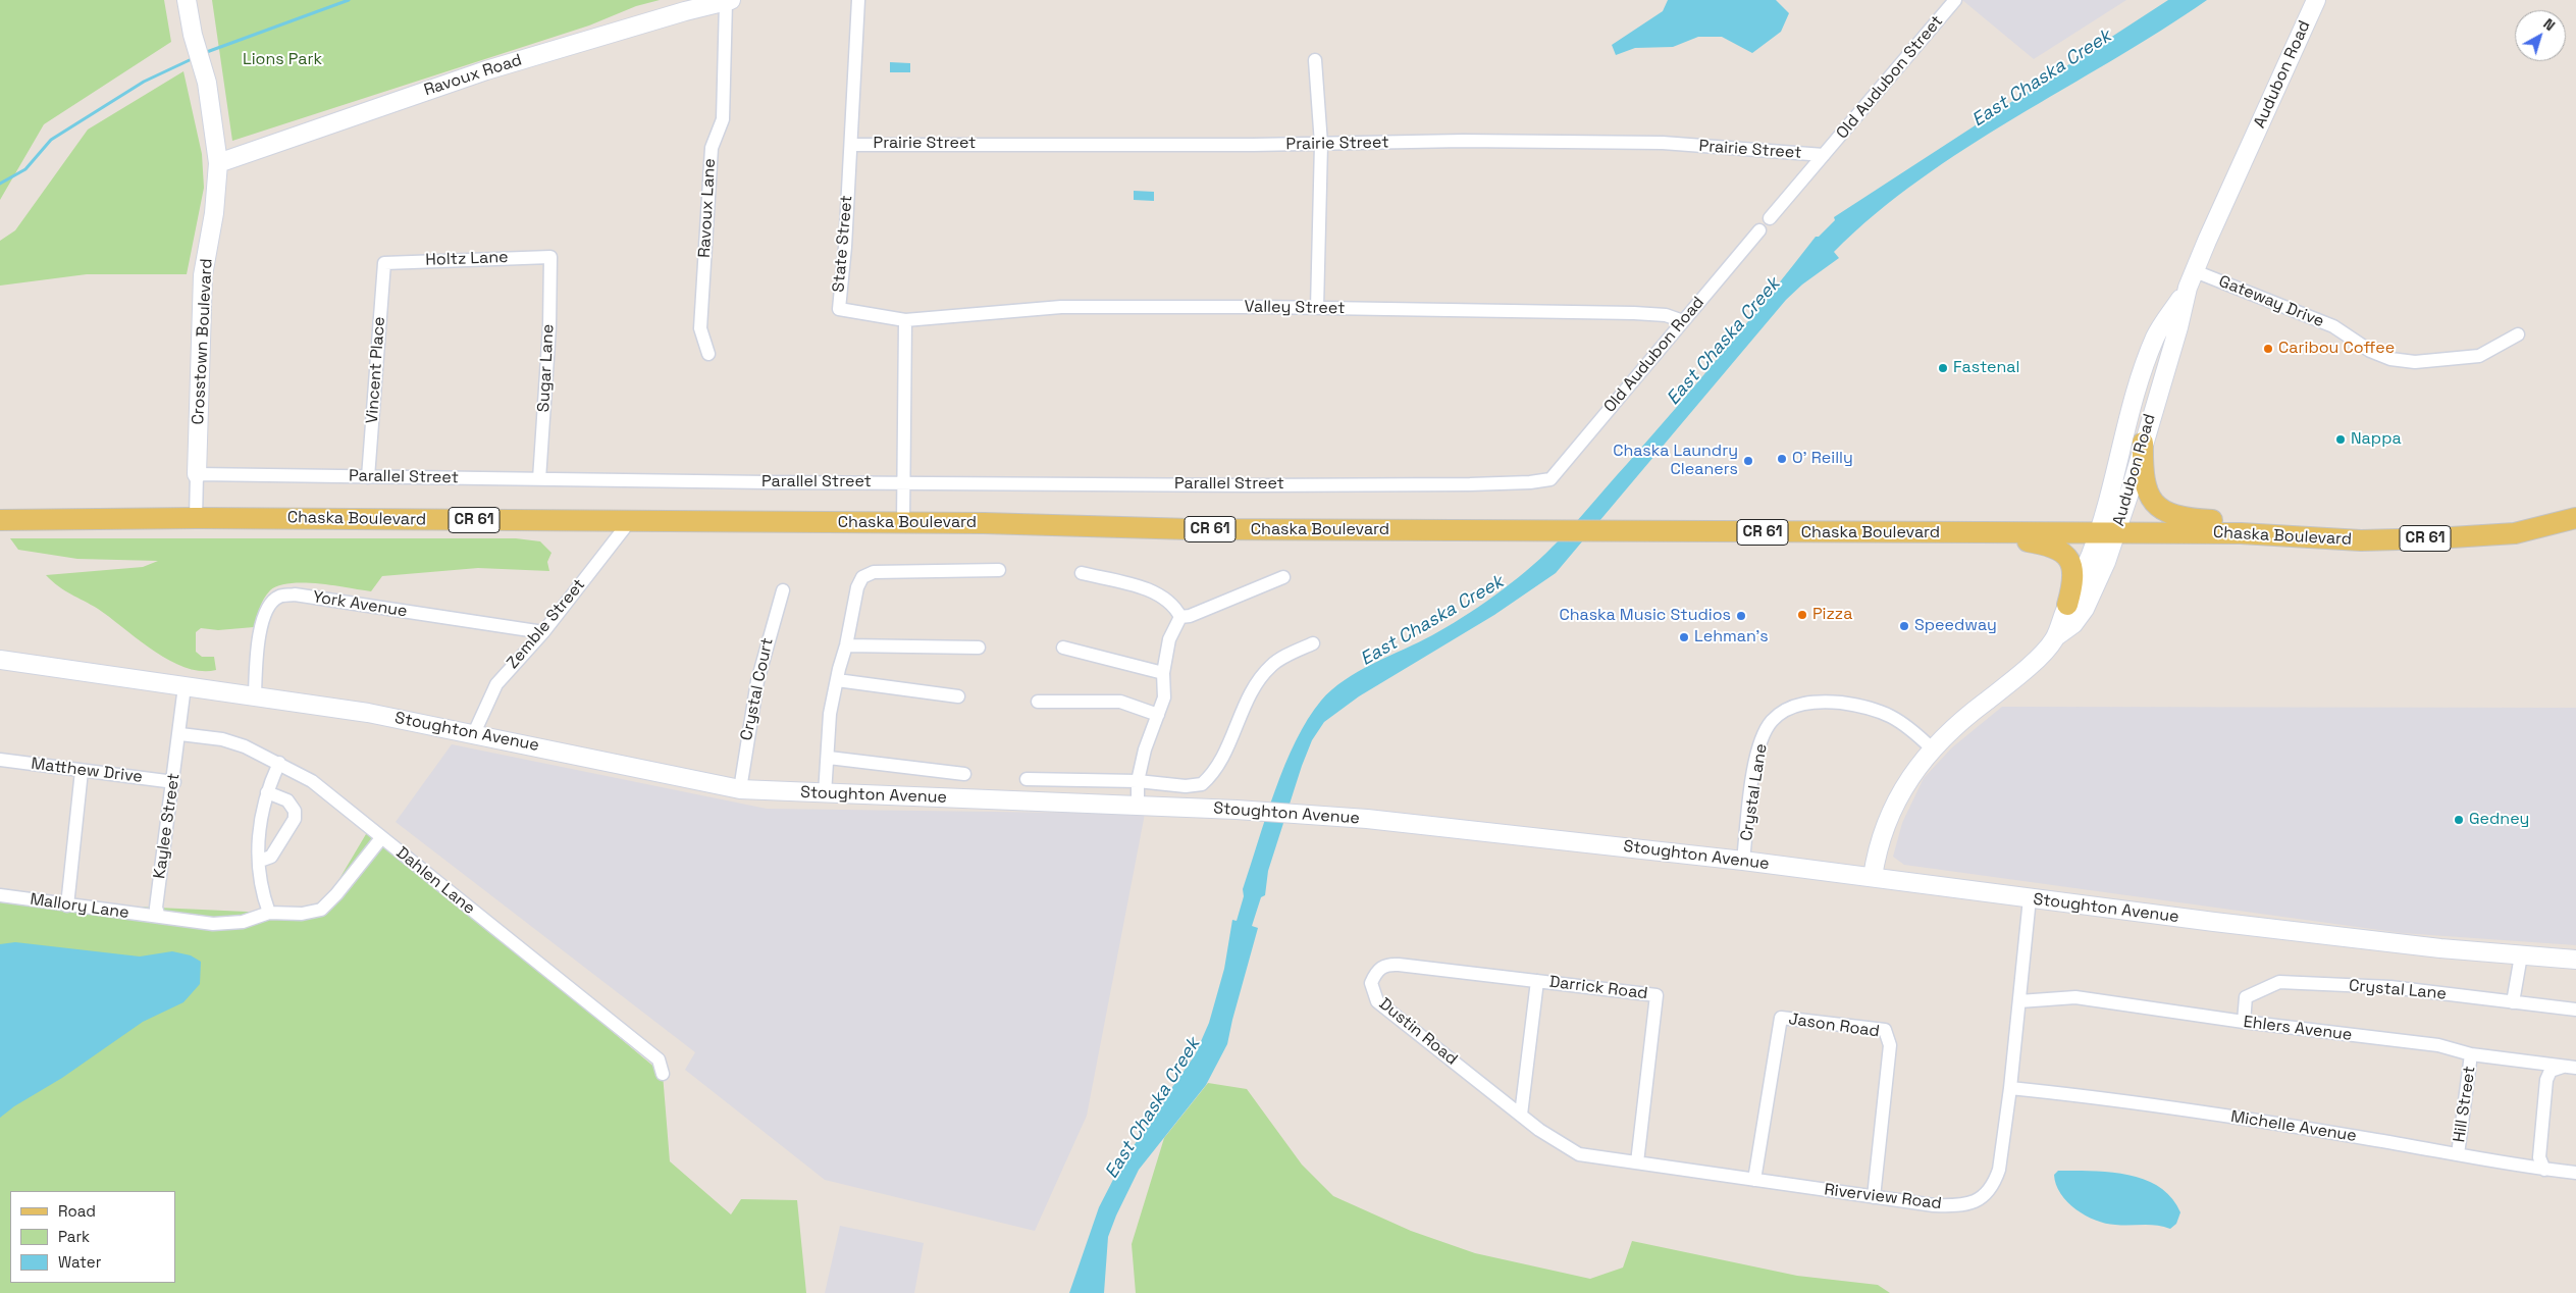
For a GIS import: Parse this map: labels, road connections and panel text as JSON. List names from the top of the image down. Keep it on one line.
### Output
{"streets":{"main road":["Chaska Boulevard","CR 61"],"street":["Audubon Road","Ravoux Road","Old Audubon Street","Prairie Street","Ravoux Lane","State Street","Holtz Lane","Gateway Drive","Valley Street","Crosstown Boulevard","Old Audubon Road","Sugar Lane","Vincent Place","Parallel Street","York Avenue","Zemble Street","Crystal Court","Stoughton Avenue","Matthew Drive","Crystal Lane","Kaylee Street","Dahlen Lane","Mallory Lane","Darrick Road","Jason Road","Ehlers Avenue","Dustin Road","Hill Street","Michelle Avenue","Riverview Road"]},"crossings":[["Audubon Road","Gateway Drive"],["Audubon Road","Chaska Boulevard"],["Audubon Road","Stoughton Avenue"],["Audubon Road","Crystal Lane"],["Ravoux Road","Ravoux Lane"],["Ravoux Road","Crosstown Boulevard"],["Old Audubon Street","Prairie Street"],["Prairie Street","State Street"],["State Street","Valley Street"],["Holtz Lane","Sugar Lane"],["Holtz Lane","Vincent Place"],["Valley Street","Old Audubon Road"],["Crosstown Boulevard","Parallel Street"],["Old Audubon Road","Parallel Street"],["Sugar Lane","Parallel Street"],["Vincent Place","Parallel Street"],["Chaska Boulevard","Zemble Street"],["York Avenue","Zemble Street"],["York Avenue","Stoughton Avenue"],["Zemble Street","Stoughton Avenue"],["Crystal Court","Stoughton Avenue"],["Stoughton Avenue","Crystal Lane"],["Stoughton Avenue","Kaylee Street"],["Stoughton Avenue","Riverview Road"],["Matthew Drive","Kaylee Street"],["Crystal Lane","Ehlers Avenue"],["Kaylee Street","Dahlen Lane"],["Kaylee Street","Mallory Lane"],["Darrick Road","Dustin Road"],["Darrick Road","Riverview Road"],["Jason Road","Riverview Road"],["Ehlers Avenue","Hill Street"],["Ehlers Avenue","Riverview Road"],["Dustin Road","Riverview Road"],["Hill Street","Michelle Avenue"],["Michelle Avenue","Riverview Road"]],"water":["East Chaska Creek"],"parks":["Lions Park"],"places":["Caribou Coffee","Fastenal","Nappa","O' Reilly","Chaska Laundry Cleaners","Pizza","Chaska Music Studios","Speedway","Lehman's","Gedney"],"legend":["Road","Park","Water"],"north":"top right"}
